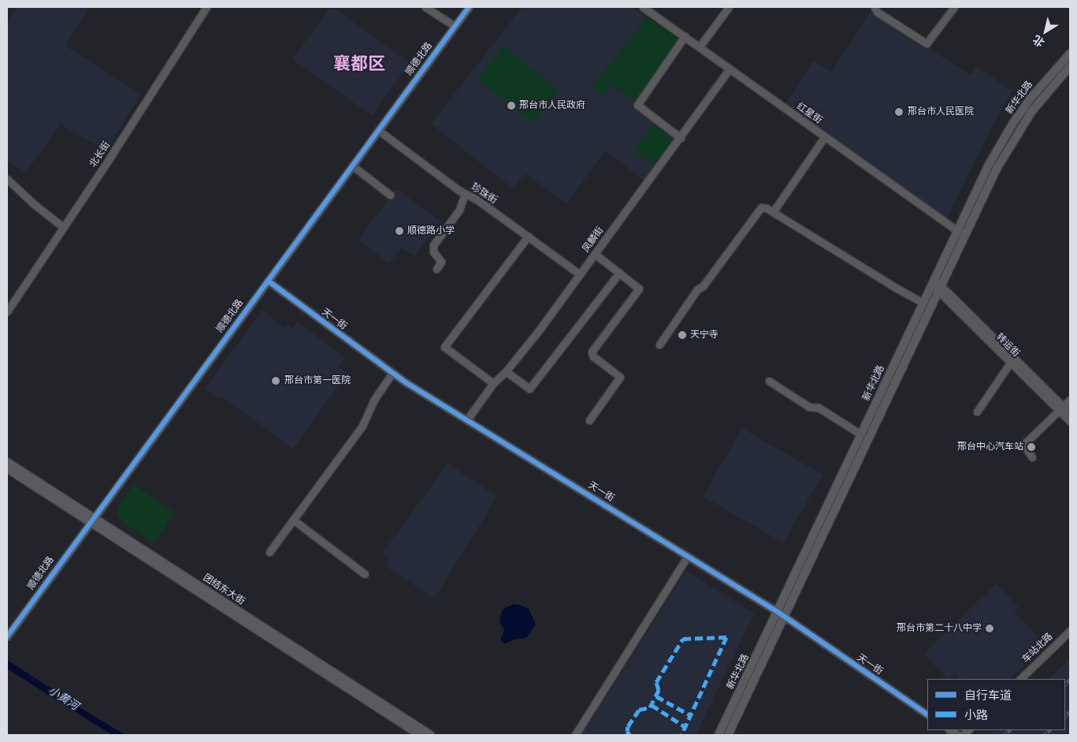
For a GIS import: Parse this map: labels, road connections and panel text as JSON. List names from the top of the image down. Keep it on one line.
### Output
{"streets":{"main road":["新华北路","团结东大街"],"street":["顺德北路","红星街","北长街","珍珠街","凤麟街","天一街","转运街","车站北路"]},"crossings":[["顺德北路","珍珠街"],["顺德北路","天一街"],["顺德北路","团结东大街"],["新华北路","红星街"],["新华北路","天一街"],["新华北路","转运街"],["红星街","凤麟街"],["珍珠街","凤麟街"],["凤麟街","天一街"]],"districts":["襄都区"],"water":["小黄河"],"places":["邢台市人民政府","邢台市人民医院","顺德路小学","天宁寺","邢台市第一医院","邢台中心汽车站","邢台市第二十八中学"],"legend":["自行车道","小路"],"north":"bottom left"}
